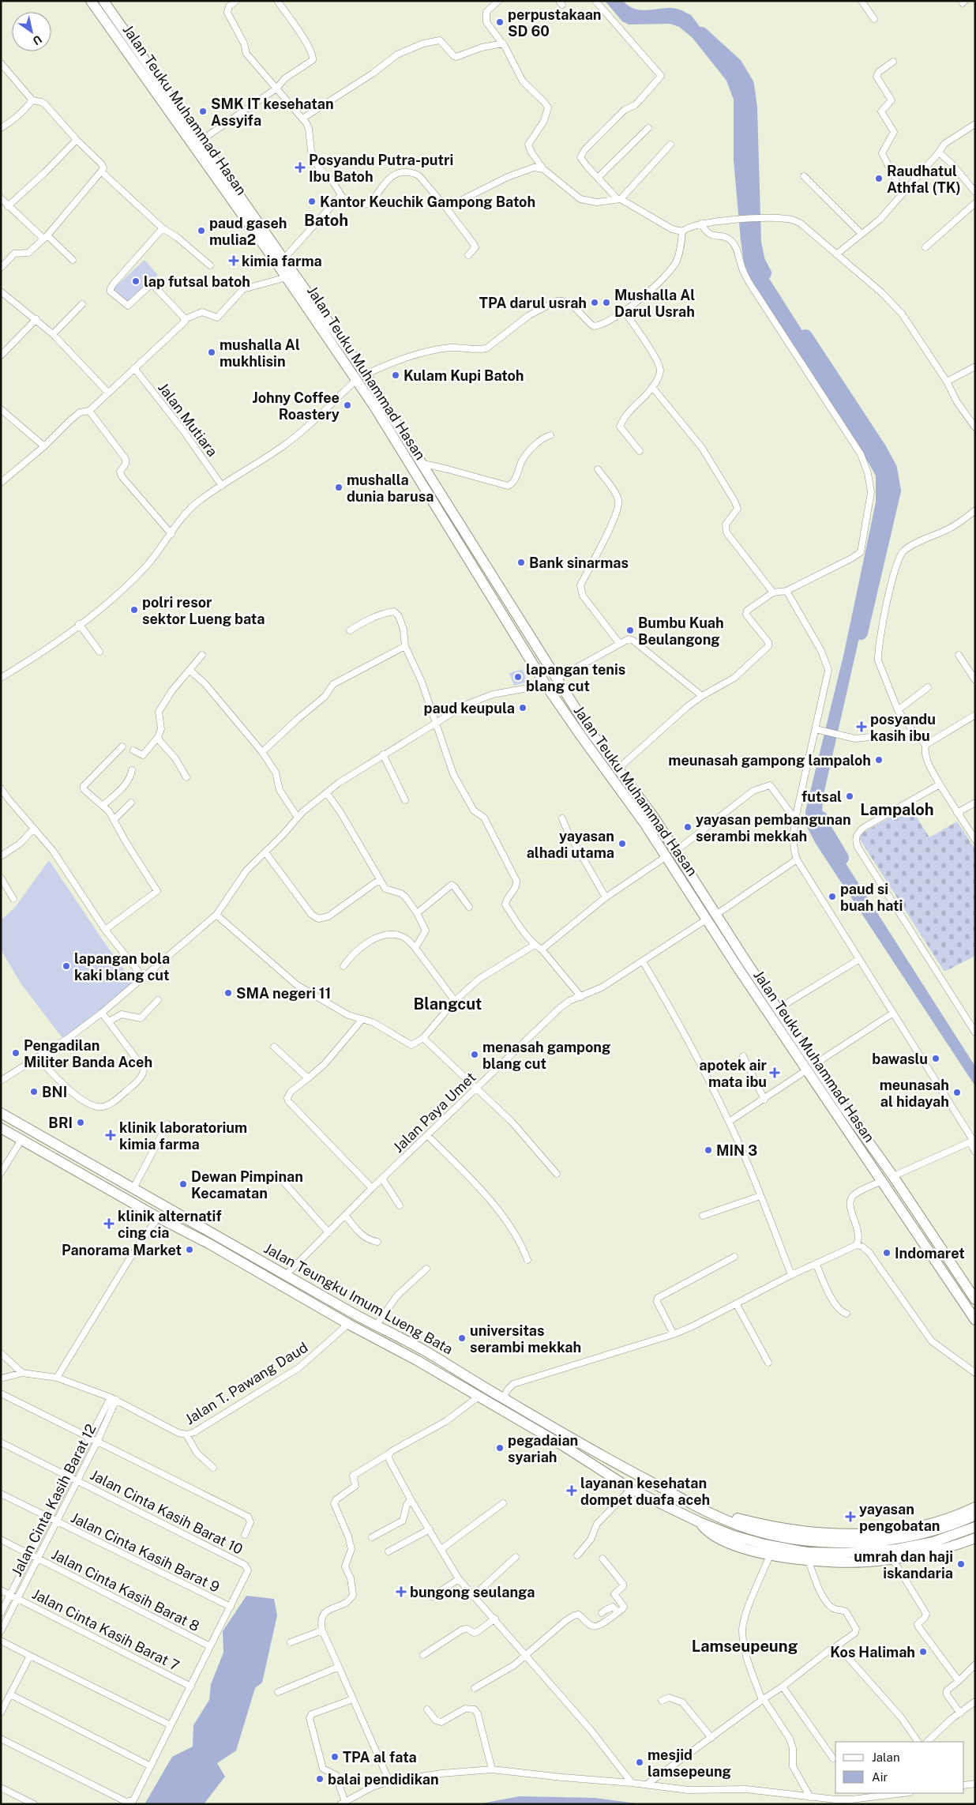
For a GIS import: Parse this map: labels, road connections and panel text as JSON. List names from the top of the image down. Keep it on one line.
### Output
{"streets":{"highway":["Jalan Teuku Muhammad Hasan","Jalan Teungku Imum Lueng Bata"],"street":["Jalan Mutiara","Jalan Paya Umet","Jalan T. Pawang Daud","Jalan Cinta Kasih Barat 12","Jalan Cinta Kasih Barat 10","Jalan Cinta Kasih Barat 9","Jalan Cinta Kasih Barat 8","Jalan Cinta Kasih Barat 7"]},"crossings":[["Jalan Teuku Muhammad Hasan","Jalan Paya Umet"],["Jalan Paya Umet","Jalan Teungku Imum Lueng Bata"],["Jalan Teungku Imum Lueng Bata","Jalan T. Pawang Daud"],["Jalan T. Pawang Daud","Jalan Cinta Kasih Barat 12"],["Jalan Cinta Kasih Barat 12","Jalan Cinta Kasih Barat 10"],["Jalan Cinta Kasih Barat 12","Jalan Cinta Kasih Barat 9"],["Jalan Cinta Kasih Barat 12","Jalan Cinta Kasih Barat 8"],["Jalan Cinta Kasih Barat 12","Jalan Cinta Kasih Barat 7"],["Jalan Cinta Kasih Barat 10","Jalan Cinta Kasih Barat 9"]],"districts":["Batoh","Lampaloh","Blangcut","Lamseupeung"],"places":{"other":["perpustakaan SD 60","SMK IT kesehatan Assyifa","Raudhatul Athfal (TK)","Kantor Keuchik Gampong Batoh","paud gaseh mulia2","lap futsal batoh","TPA darul usrah","Mushalla Al Darul Usrah","mushalla Al mukhlisin","Kulam Kupi Batoh","Johny Coffee Roastery","mushalla dunia barusa","Bank sinarmas","polri resor sektor Lueng bata","Bumbu Kuah Beulangong","lapangan tenis blang cut","paud keupula","meunasah gampong lampaloh","futsal","yayasan pembangunan serambi mekkah","yayasan alhadi utama","paud si buah hati","lapangan bola kaki blang cut","SMA negeri 11","Pengadilan Militer Banda Aceh","menasah gampong blang cut","bawaslu","BNI","meunasah al hidayah","BRI","MIN 3","Dewan Pimpinan Kecamatan","Panorama Market","Indomaret","universitas serambi mekkah","pegadaian syariah","umrah dan haji iskandaria","Kos Halimah","TPA al fata","mesjid lamsepeung","balai pendidikan"],"health":["Posyandu Putra-putri Ibu Batoh","kimia farma","posyandu kasih ibu","apotek air mata ibu","klinik laboratorium kimia farma","klinik alternatif cing cia","layanan kesehatan dompet duafa aceh","yayasan pengobatan","bungong seulanga"]},"legend":["Jalan","Air"],"north":"bottom right"}
